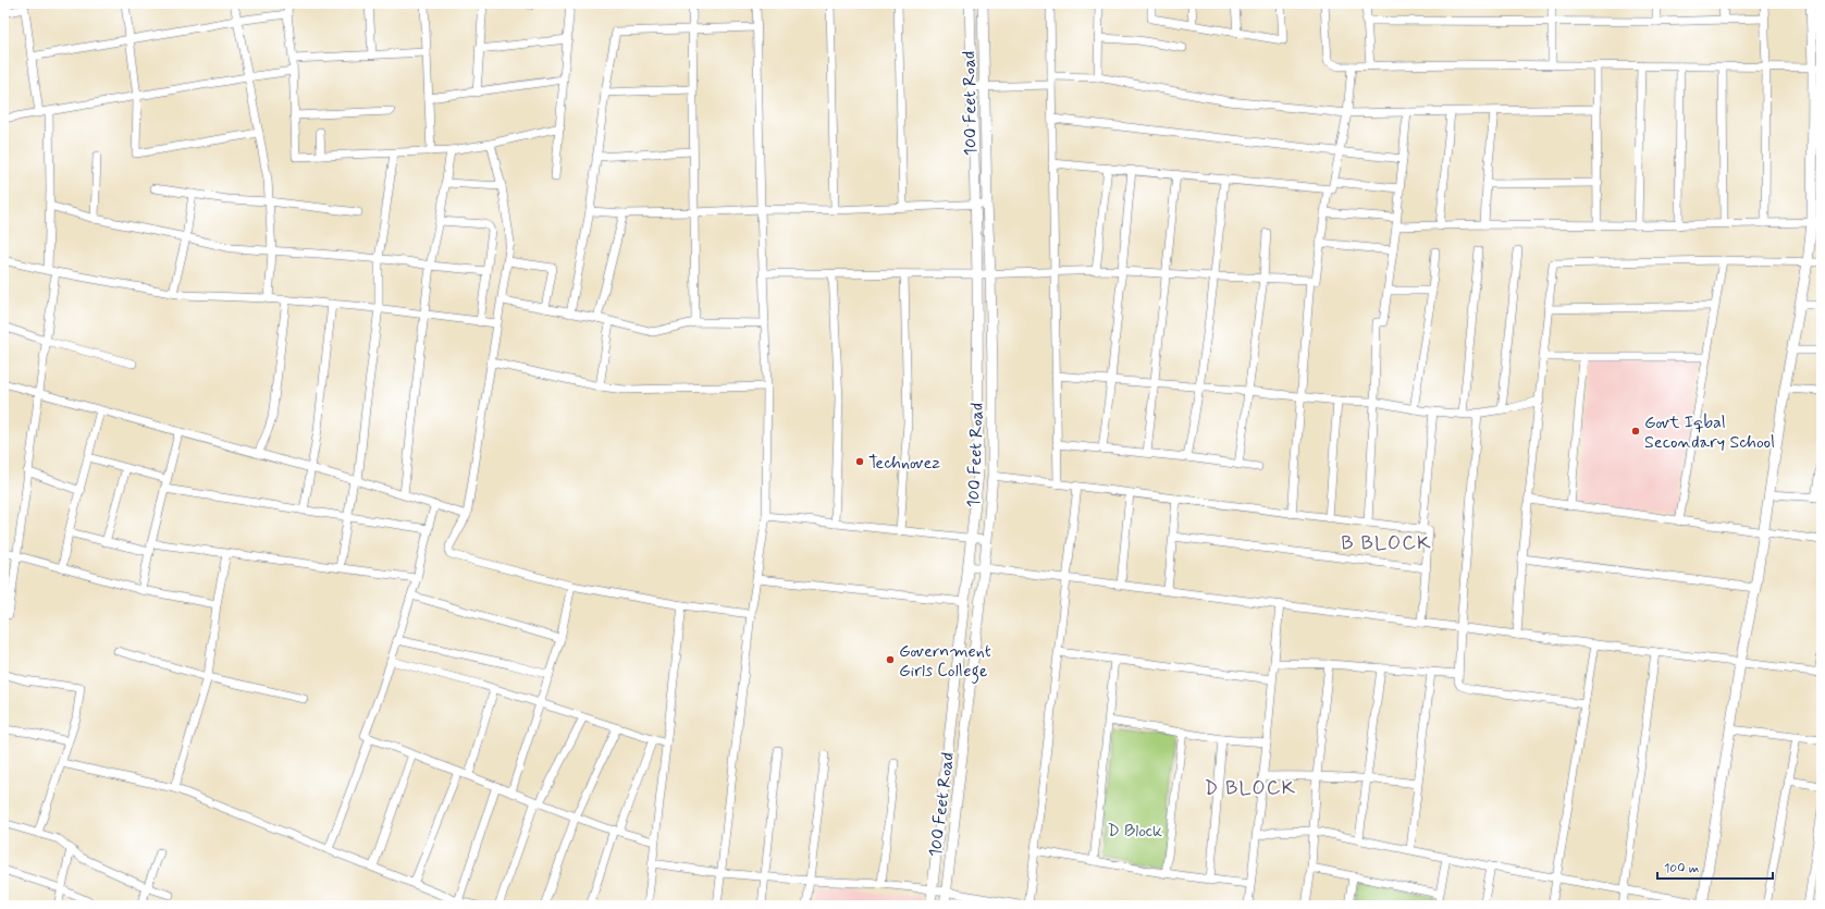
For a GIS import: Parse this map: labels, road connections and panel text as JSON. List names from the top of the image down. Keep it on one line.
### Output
{"streets":{"main road":["100 Feet Road"]},"districts":["B BLOCK","D BLOCK"],"parks":["D Block"],"places":["Govt Iqbal Secondary School","Technovez","Government Girls College"],"scale_bar":"100 m"}
